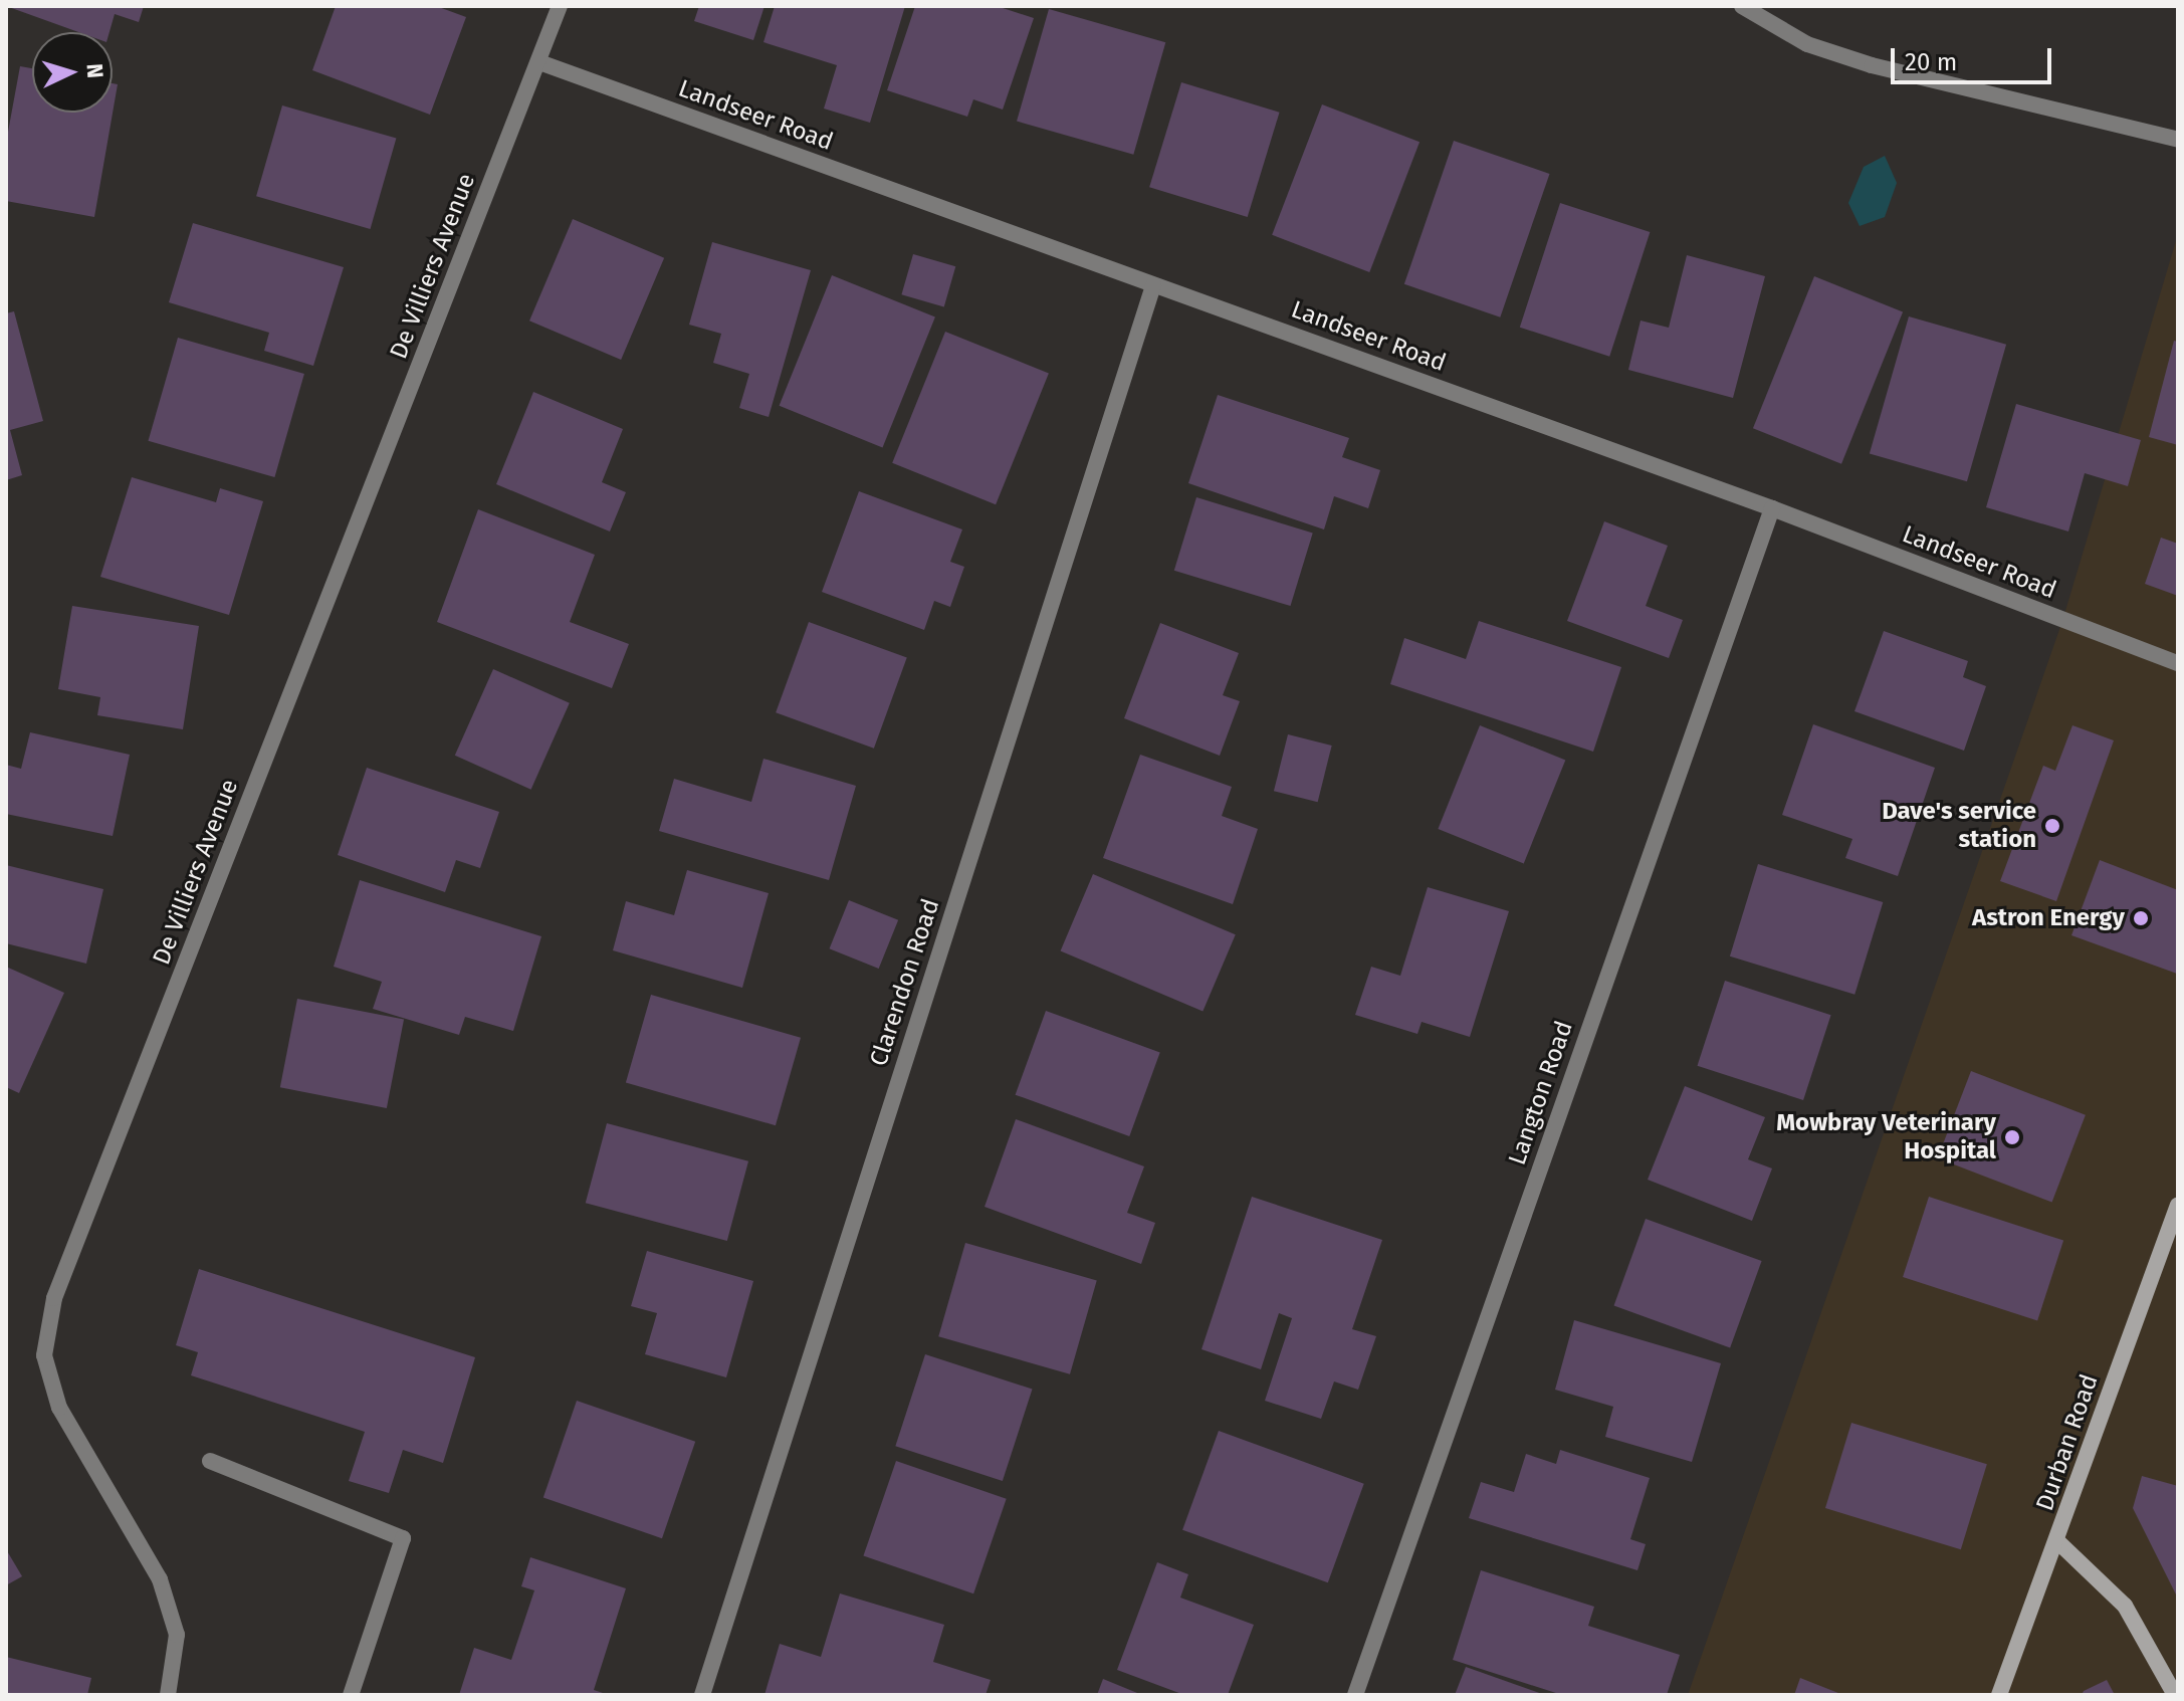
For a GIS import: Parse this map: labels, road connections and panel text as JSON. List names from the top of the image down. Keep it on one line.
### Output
{"streets":{"main road":["Durban Road"],"street":["Landseer Road","De Villiers Avenue","Clarendon Road","Langton Road"]},"crossings":[["Landseer Road","De Villiers Avenue"],["Landseer Road","Clarendon Road"],["Landseer Road","Langton Road"]],"places":["Dave's service station","Astron Energy","Mowbray Veterinary Hospital"],"scale_bar":"20 m","north":"right"}
